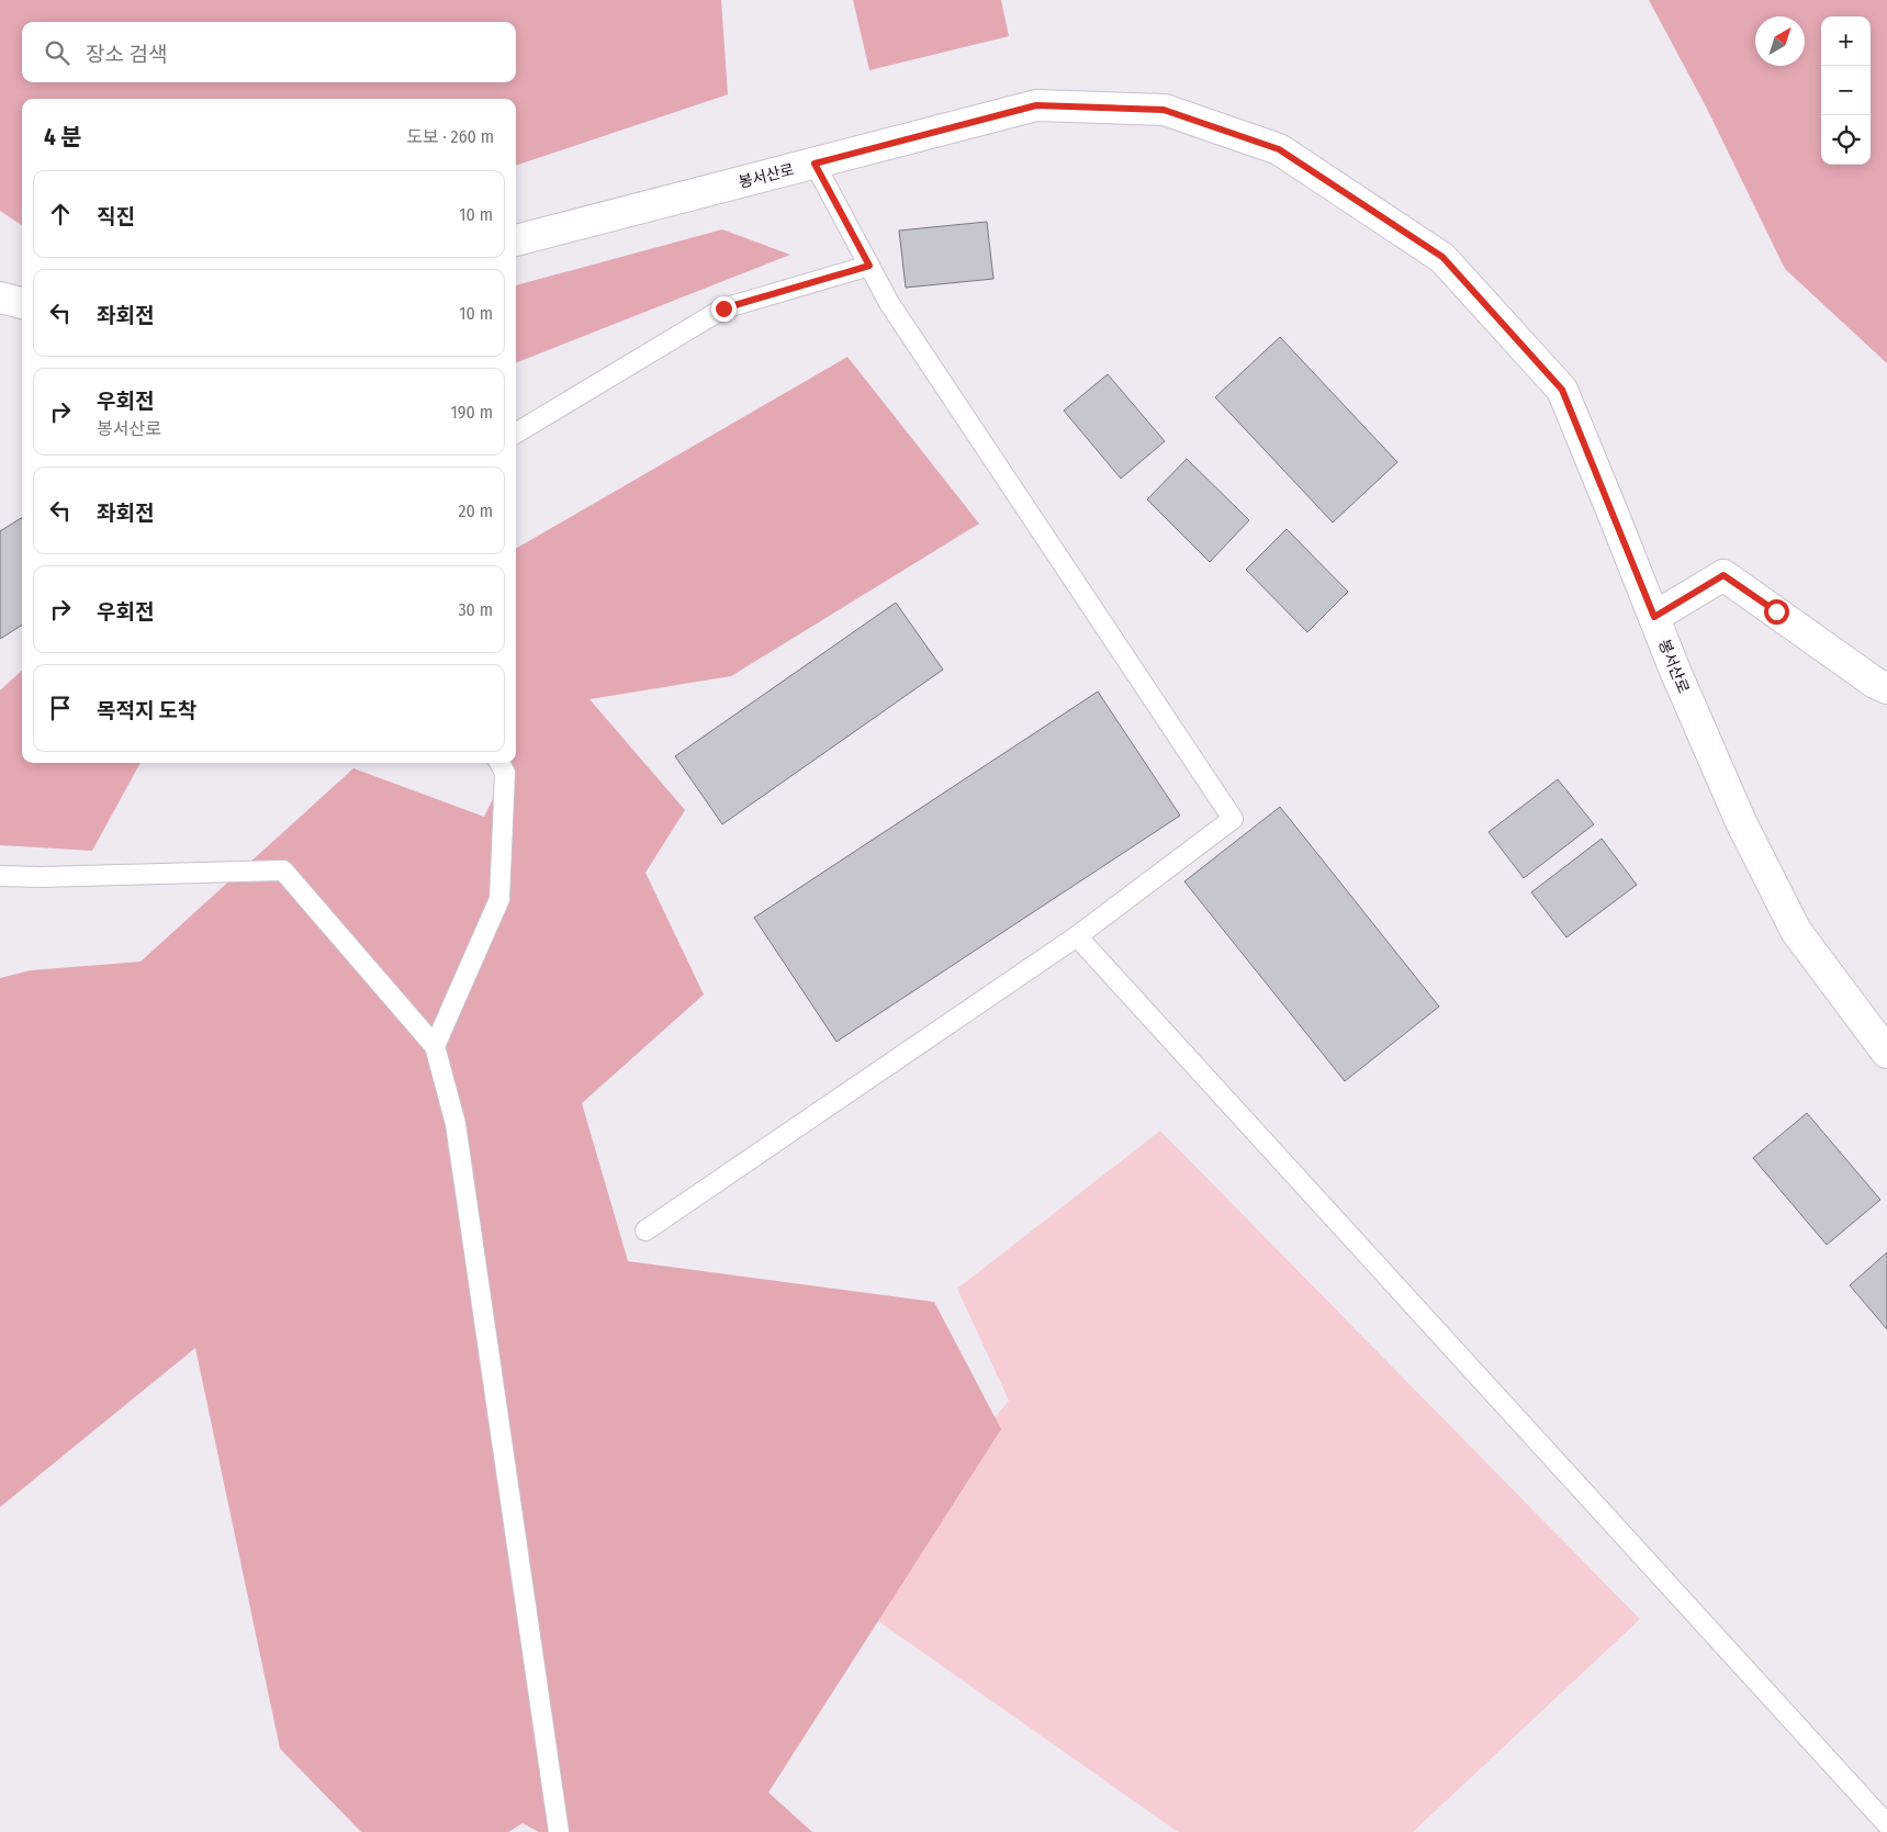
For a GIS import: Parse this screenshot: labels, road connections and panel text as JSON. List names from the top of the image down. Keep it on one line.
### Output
{"streets":{"street":["봉서산로"]},"north":"top right","page":{"map_buttons":["+","−"],"search":"장소 검색","heading":["4 분","도보 · 260 m"],"list":[["직진","10 m"],["좌회전","10 m"],["우회전","봉서산로","190 m"],["좌회전","20 m"],["우회전","30 m"],"목적지 도착"]}}
